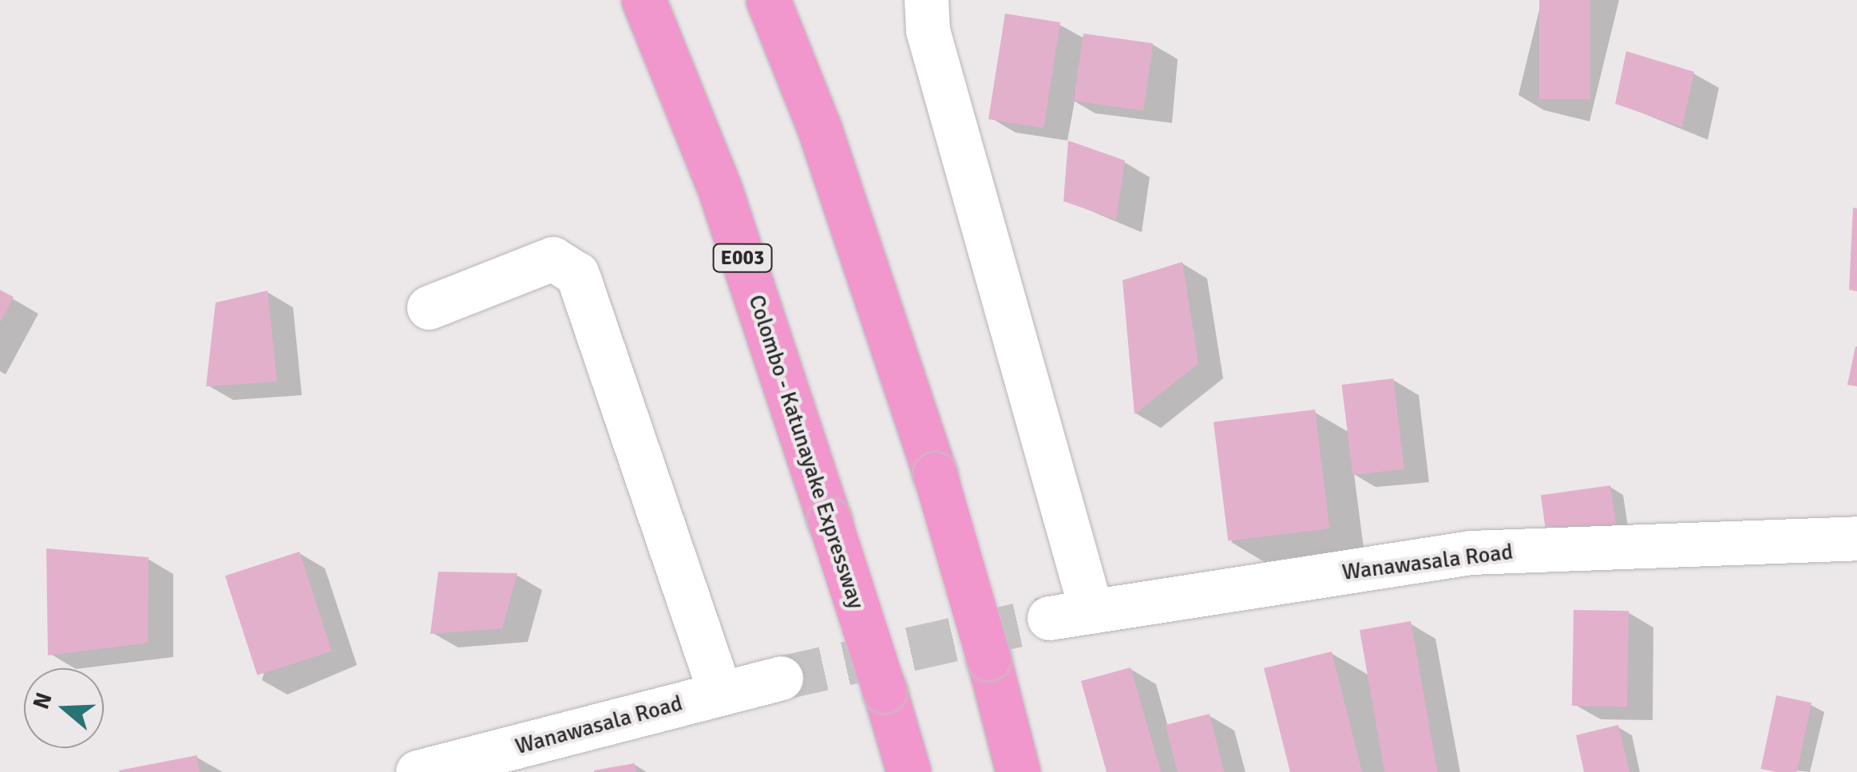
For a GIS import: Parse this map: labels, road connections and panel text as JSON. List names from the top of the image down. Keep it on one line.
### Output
{"streets":{"highway":["E003","Colombo - Katunayake Expressway"],"street":["Wanawasala Road"]},"north":"left"}
